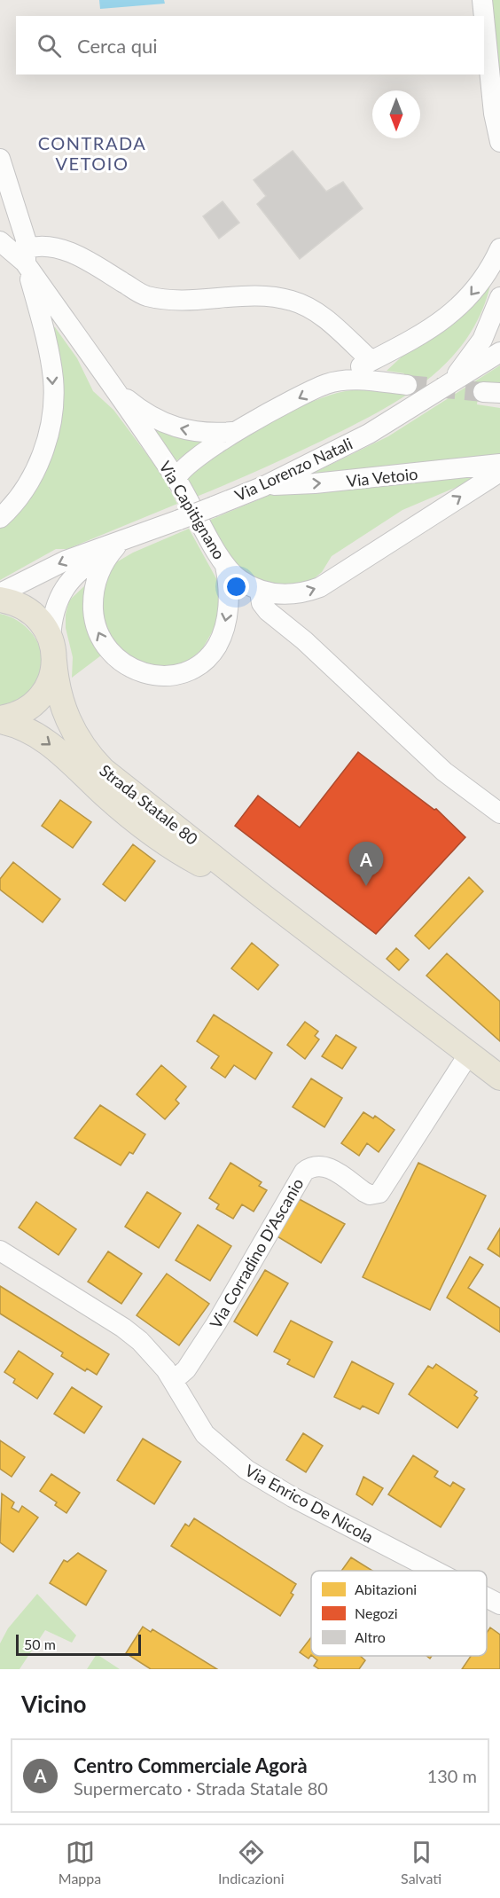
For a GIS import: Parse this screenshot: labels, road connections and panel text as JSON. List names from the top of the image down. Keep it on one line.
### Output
{"streets":{"main road":["Strada Statale 80"],"street":["Via Lorenzo Natali","Via Vetoio","Via Capitignano","Via Corradino D'Ascanio","Via Enrico De Nicola"]},"crossings":[["Via Lorenzo Natali","Via Vetoio"],["Via Lorenzo Natali","Strada Statale 80"],["Strada Statale 80","Via Corradino D'Ascanio"],["Via Corradino D'Ascanio","Via Enrico De Nicola"]],"districts":["CONTRADA VETOIO"],"legend":["Abitazioni","Negozi","Altro"],"scale_bar":"50 m","north":"bottom","page":{"search":"Cerca qui","pins":"A","scale":"50 m","heading":"Vicino","list":[{"mark":"A","name":"Centro Commerciale Agorà","note":"Supermercato · Strada Statale 80","value":"130 m"}],"nav":["Mappa","Indicazioni","Salvati"]}}
